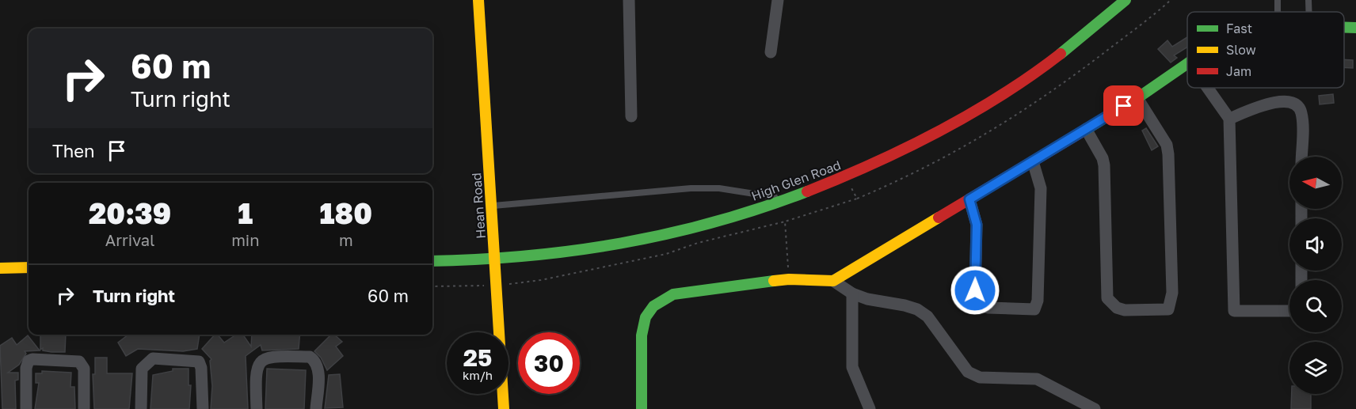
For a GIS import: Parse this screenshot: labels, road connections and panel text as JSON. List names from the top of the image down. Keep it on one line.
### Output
{"streets":{"street":["High Glen Road","Hean Road"]},"crossings":[["High Glen Road","Hean Road"]],"legend":["Fast","Slow","Jam"],"north":"left","page":{"turn":["60 m","Turn right"],"then":"Then","eta":["20:39","Arrival","1","min","180","m"],"list":[{"name":"Turn right","value":"60 m"}],"speed":"25 km/h","limit":"30"}}
